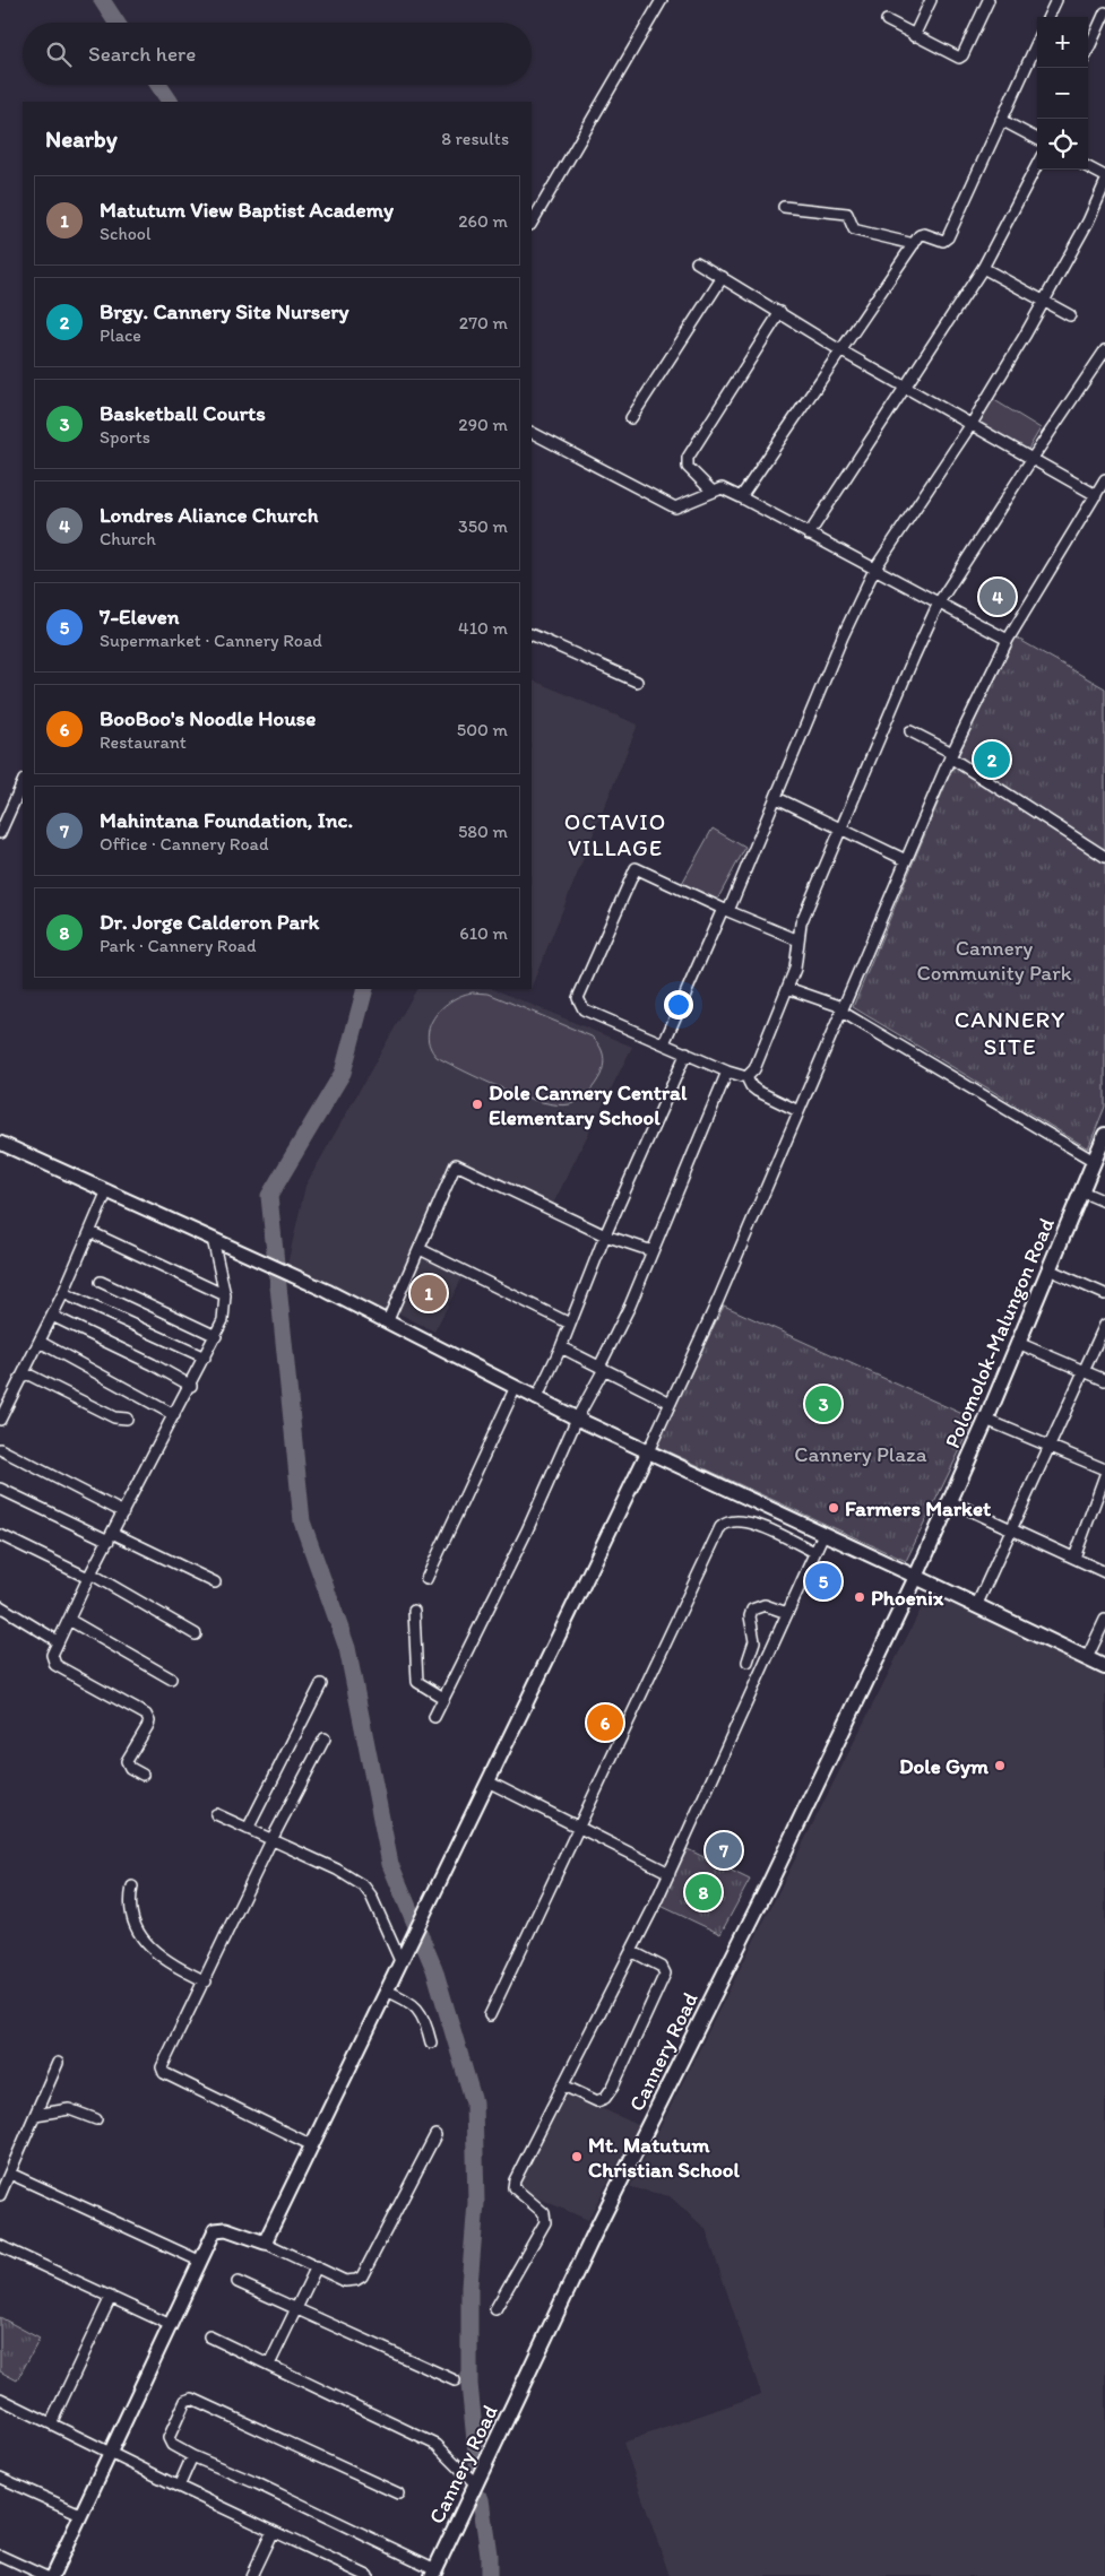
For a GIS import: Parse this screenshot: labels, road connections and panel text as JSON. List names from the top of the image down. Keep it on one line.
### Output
{"streets":{"main road":["Polomolok-Malungon Road","Cannery Road"]},"crossings":[["Polomolok-Malungon Road","Cannery Road"]],"districts":["OCTAVIO VILLAGE","CANNERY SITE"],"parks":["Cannery Community Park","Cannery Plaza"],"places":["Dole Cannery Central Elementary School","Farmers Market","Phoenix","Dole Gym","Mt. Matutum Christian School"],"page":{"map_buttons":["+","−"],"search":"Search here","heading":["Nearby","8 results"],"list":[{"mark":"1","name":"Matutum View Baptist Academy","note":"School","value":"260 m"},{"mark":"2","name":"Brgy. Cannery Site Nursery","note":"Place","value":"270 m"},{"mark":"3","name":"Basketball Courts","note":"Sports","value":"290 m"},{"mark":"4","name":"Londres Aliance Church","note":"Church","value":"350 m"},{"mark":"5","name":"7-Eleven","note":"Supermarket · Cannery Road","value":"410 m"},{"mark":"6","name":"BooBoo's Noodle House","note":"Restaurant","value":"500 m"},{"mark":"7","name":"Mahintana Foundation, Inc.","note":"Office · Cannery Road","value":"580 m"},{"mark":"8","name":"Dr. Jorge Calderon Park","note":"Park · Cannery Road","value":"610 m"}],"pins":["4","2","1","3","5","6","7","8"]}}
